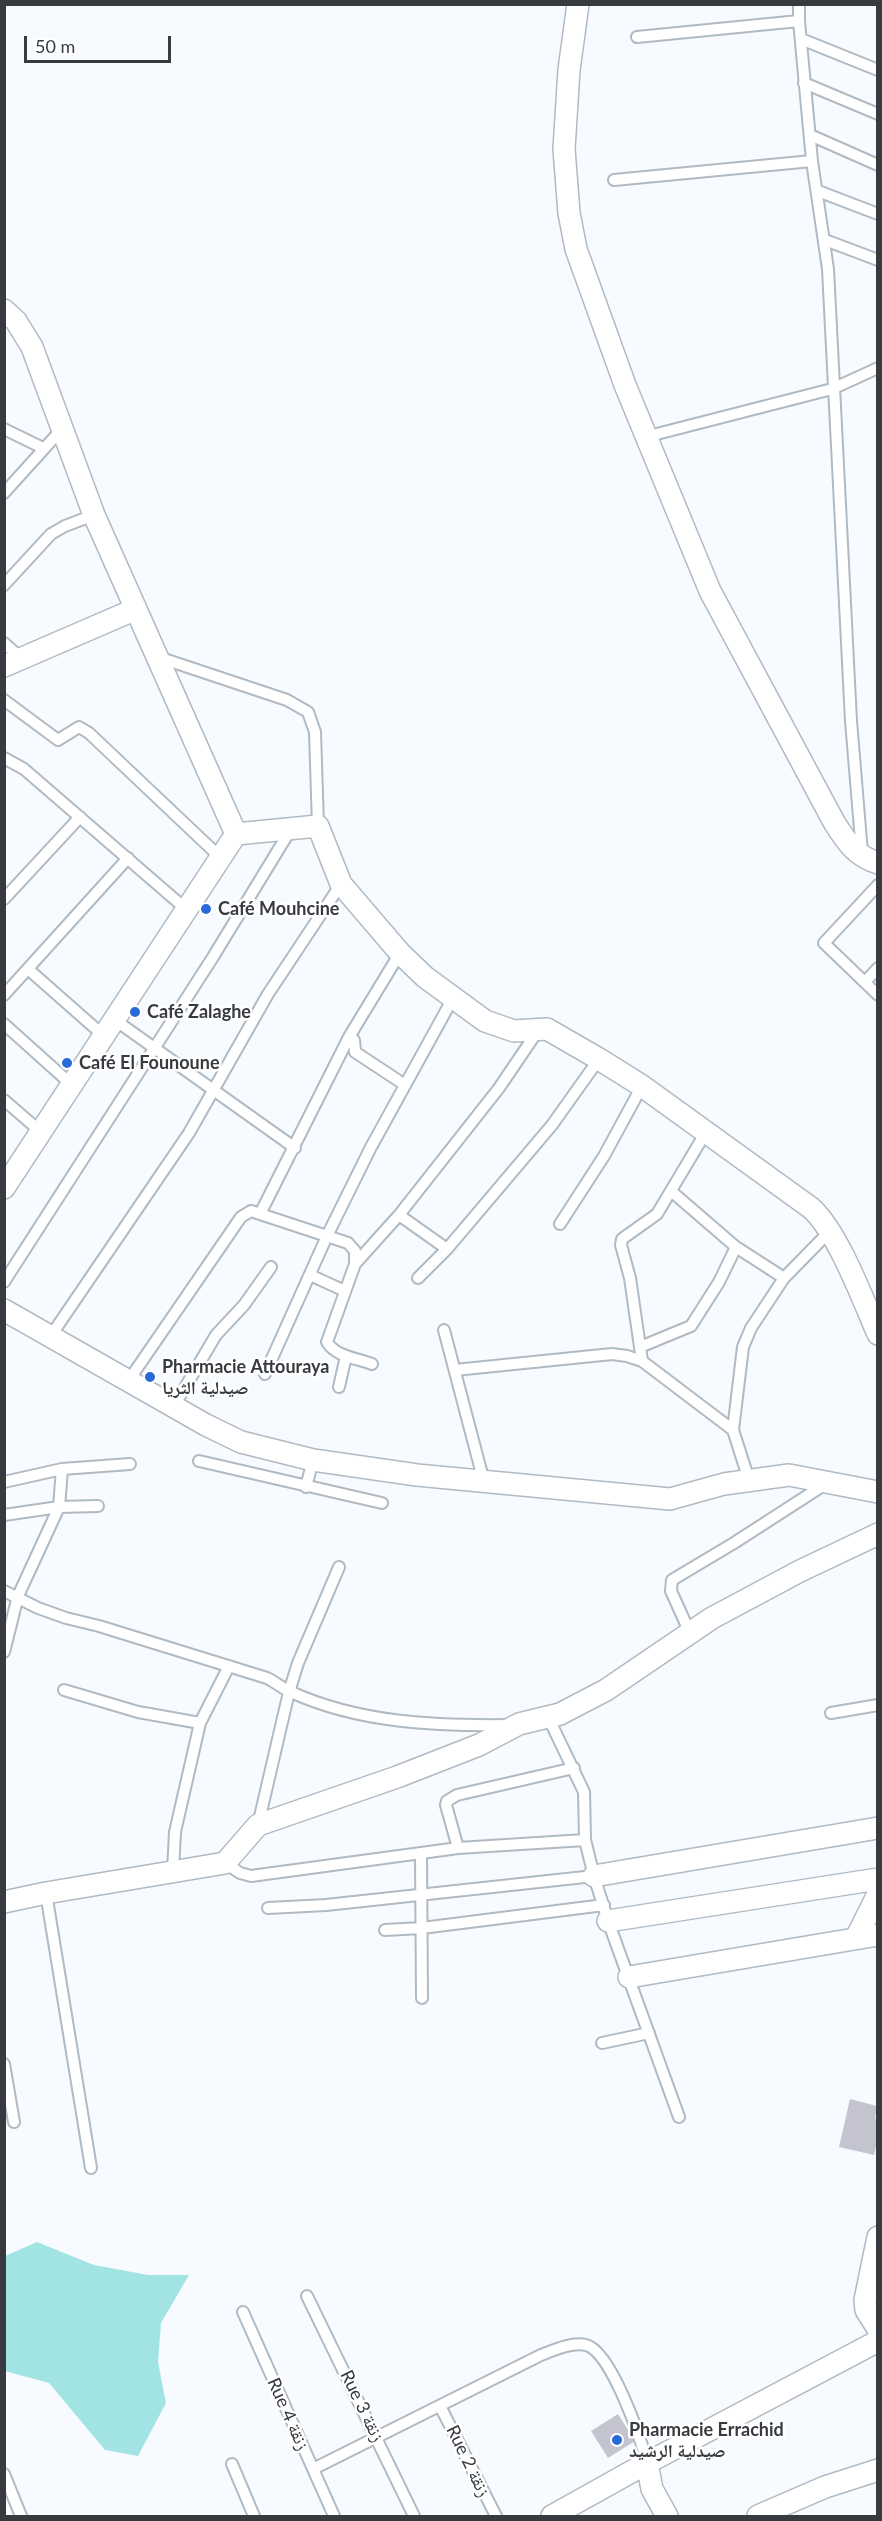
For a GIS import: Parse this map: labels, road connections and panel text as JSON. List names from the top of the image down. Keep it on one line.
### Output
{"streets":{"lane":["Rue 3 زنقة","Rue 4 زنقة","Rue 2 زنقة"]},"places":["Café Mouhcine","Café Zalaghe","Café El Founoune","Pharmacie Attouraya صيدلية الثريا","Pharmacie Errachid صيدلية الرشيد"],"scale_bar":"50 m"}
